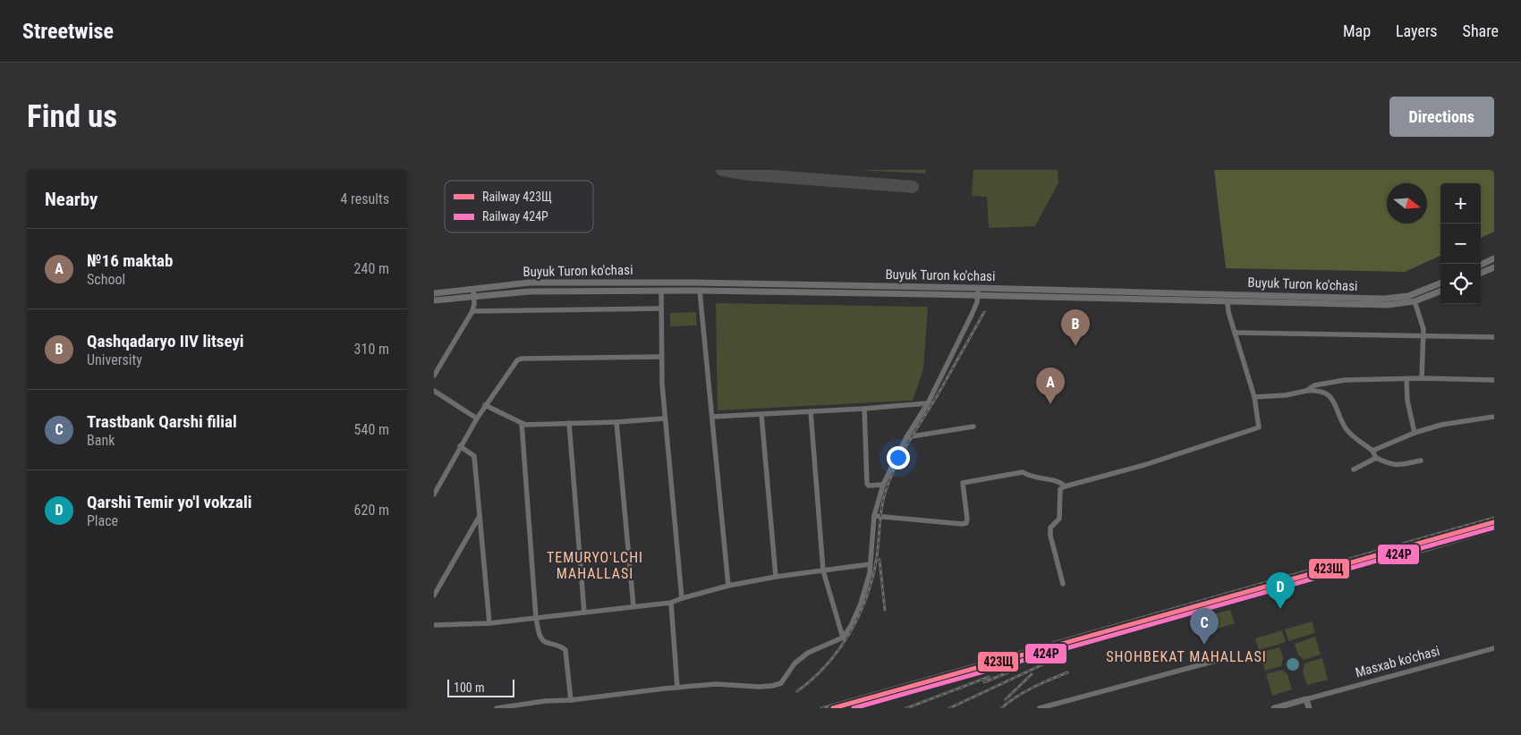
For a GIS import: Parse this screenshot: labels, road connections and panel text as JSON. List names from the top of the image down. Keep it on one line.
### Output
{"streets":{"main road":["Buyuk Turon ko'chasi"],"street":["Masxab ko'chasi"]},"districts":["TEMURYO'LCHI MAHALLASI","SHOHBEKAT MAHALLASI"],"lines":["rail line 423Щ","rail line 424Р"],"legend":["Railway 423Щ","Railway 424Р"],"scale_bar":"100 m","north":"right","page":{"header":"Streetwise","nav":["Map","Layers","Share"],"buttons":"Directions","title":"Find us","heading":["Nearby","4 results"],"map_buttons":["+","−"],"list":[{"mark":"A","name":"№16 maktab","note":"School","value":"240 m"},{"mark":"B","name":"Qashqadaryo IIV litseyi","note":"University","value":"310 m"},{"mark":"C","name":"Trastbank Qarshi filial","note":"Bank","value":"540 m"},{"mark":"D","name":"Qarshi Temir yo'l vokzali","note":"Place","value":"620 m"}],"pins":["B","A","D","C"],"scale":"100 m"}}
